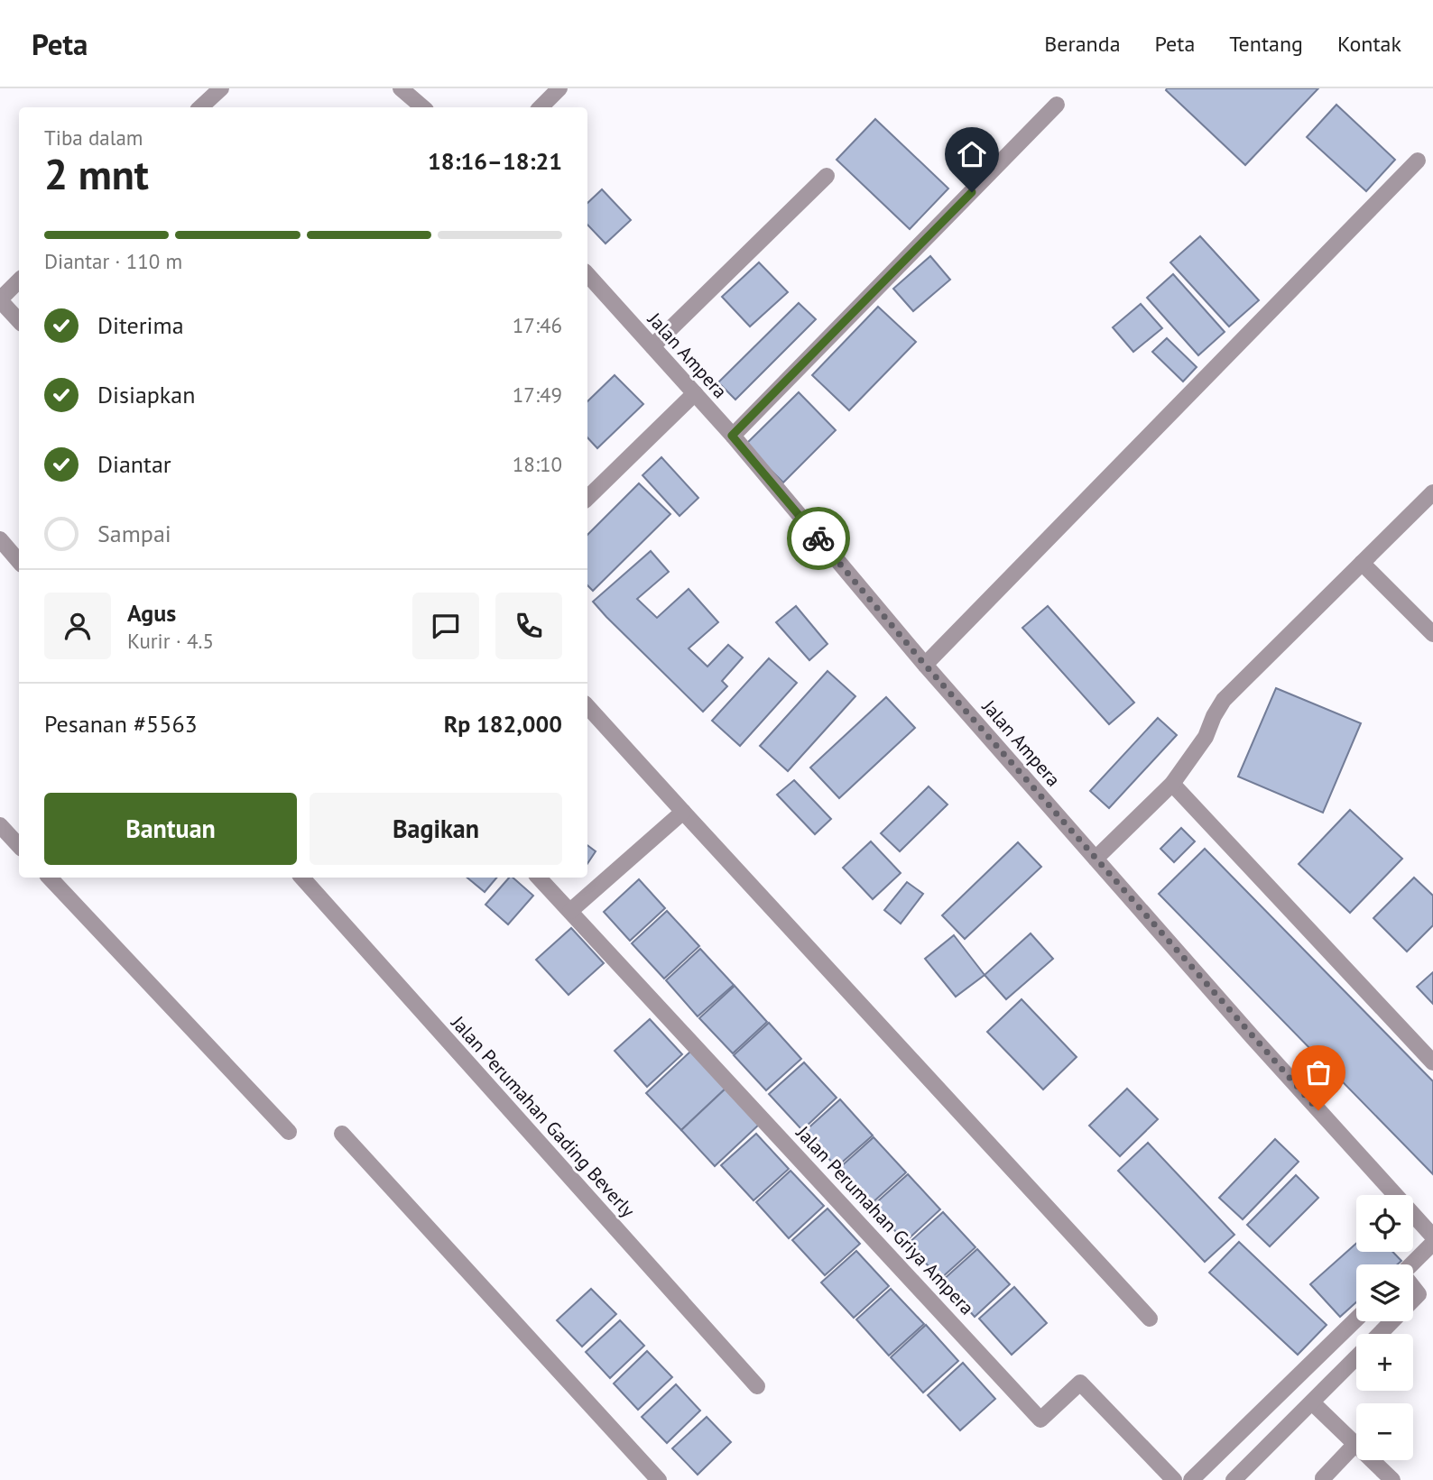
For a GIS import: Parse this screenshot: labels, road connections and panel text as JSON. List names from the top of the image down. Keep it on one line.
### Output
{"streets":{"street":["Jalan Ampera","Jalan Perumahan Gading Beverly","Jalan Perumahan Griya Ampera"]},"page":{"header":"Peta","nav":["Beranda","Peta","Tentang","Kontak"],"heading":["2 mnt","Tiba dalam","18:16–18:21"],"panel":["Agus","Kurir · 4.5","Pesanan #5563","Rp 182,000"],"bar":"Diantar · 110 m","list":[["Diterima","17:46"],["Disiapkan","17:49"],["Diantar","18:10"],"Sampai"],"buttons":["Bantuan","Bagikan"],"map_buttons":["+","−"]}}
